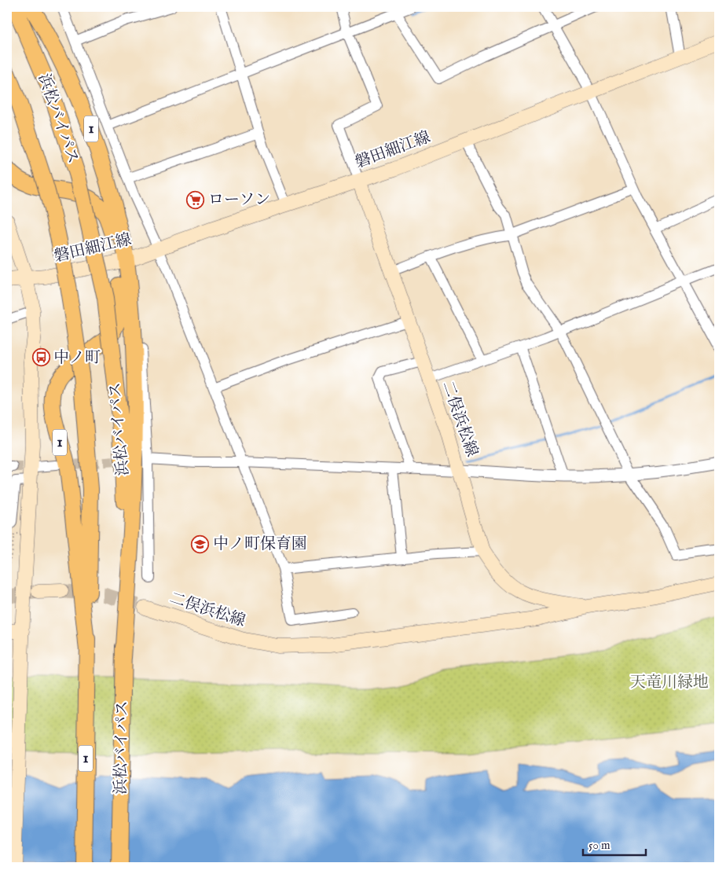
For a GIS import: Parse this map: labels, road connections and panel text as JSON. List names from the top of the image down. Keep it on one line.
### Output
{"streets":{"highway":["浜松バイパス","1"],"main road":["磐田細江線","二俣浜松線"]},"crossings":[["浜松バイパス","1"],["1","磐田細江線"],["磐田細江線","二俣浜松線"]],"parks":["天竜川緑地"],"places":{"supermarket":["ローソン"],"bus stop":["中ノ町"],"school or university":["中ノ町保育園"]},"scale_bar":"50 m"}
